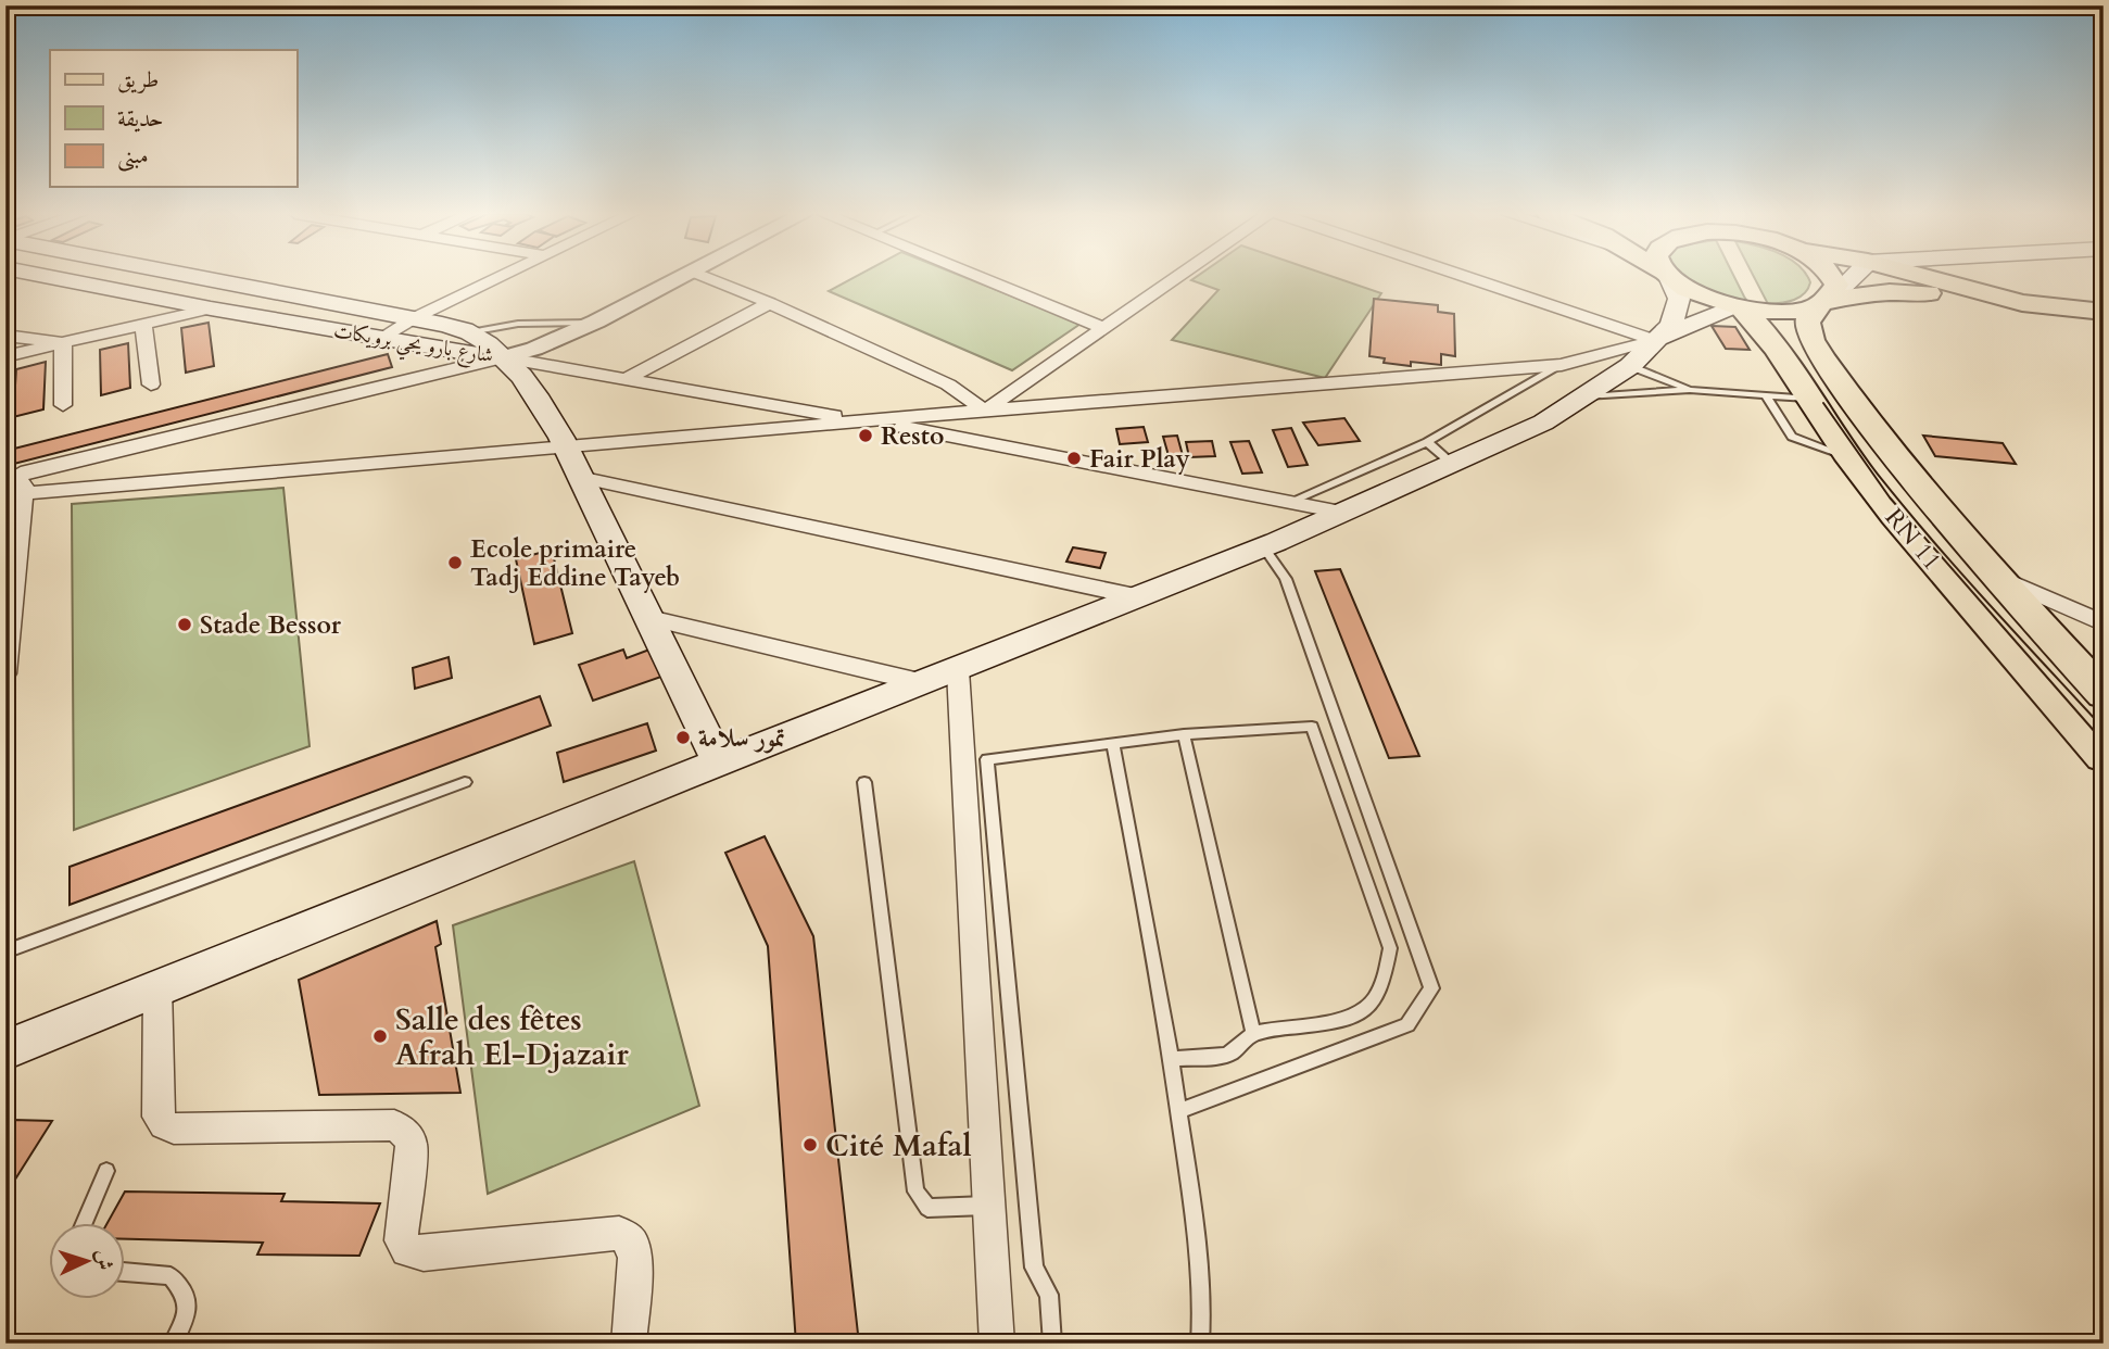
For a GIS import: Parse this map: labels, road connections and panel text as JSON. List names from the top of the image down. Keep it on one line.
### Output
{"streets":{"main road":["شارع بارو يحي برويكات","RN 11"]},"places":["Resto","Fair Play","Ecole primaire Tadj Eddine Tayeb","Stade Bessor","تمور سلامة","Salle des fêtes Afrah El-Djazair","Cité Mafal"],"legend":["طريق","حديقة","مبنى"],"north":"right"}
